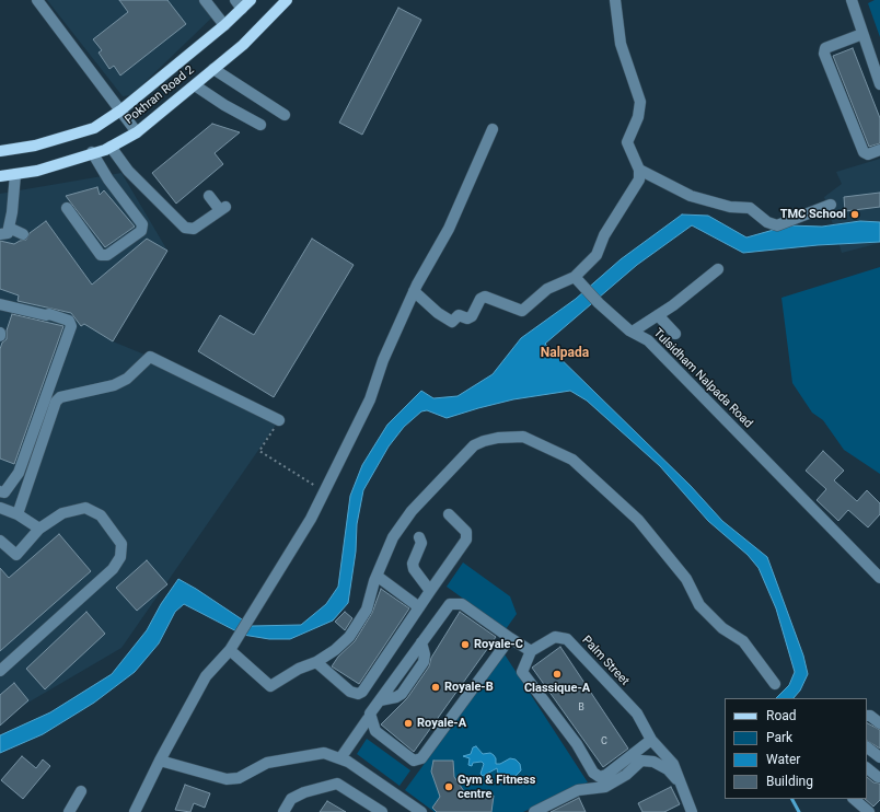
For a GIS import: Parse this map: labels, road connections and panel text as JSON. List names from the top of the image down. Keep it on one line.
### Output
{"streets":{"main road":["Pokhran Road 2"],"street":["Tulsidham Nalpada Road","Palm Street"]},"districts":["Nalpada"],"places":["TMC School","Royale-C","Classique-A","Royale-B","Royale-A","Gym & Fitness centre"],"house_numbers":["B","C"],"legend":["Road","Park","Water","Building"]}
